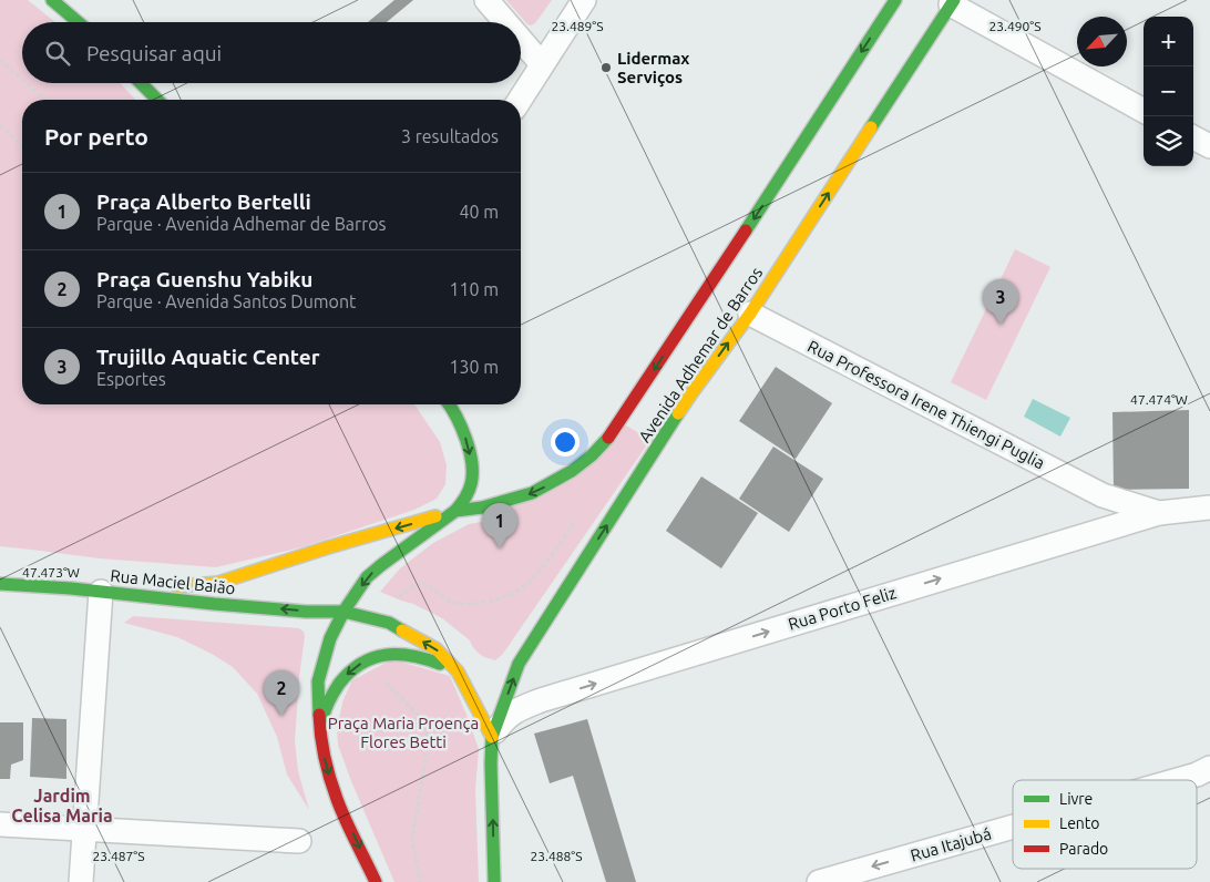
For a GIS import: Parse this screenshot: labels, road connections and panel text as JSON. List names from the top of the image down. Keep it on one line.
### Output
{"streets":{"main road":["Avenida Adhemar de Barros","Rua Maciel Baião"],"street":["Rua Professora Irene Thiengi Puglia","Rua Porto Feliz","Rua Itajubá"]},"crossings":[["Avenida Adhemar de Barros","Rua Professora Irene Thiengi Puglia"],["Avenida Adhemar de Barros","Rua Maciel Baião"],["Avenida Adhemar de Barros","Rua Porto Feliz"],["Rua Professora Irene Thiengi Puglia","Rua Porto Feliz"],["Rua Maciel Baião","Rua Porto Feliz"]],"one_way":["Rua Maciel Baião","Rua Porto Feliz","Rua Itajubá"],"districts":["Jardim Celisa Maria"],"parks":["Praça Maria Proença Flores Betti"],"places":["Lidermax Serviços"],"legend":["Livre","Lento","Parado"],"north":"bottom left","page":{"map_buttons":["+","−"],"search":"Pesquisar aqui","heading":["Por perto","3 resultados"],"list":[{"mark":"1","name":"Praça Alberto Bertelli","note":"Parque · Avenida Adhemar de Barros","value":"40 m"},{"mark":"2","name":"Praça Guenshu Yabiku","note":"Parque · Avenida Santos Dumont","value":"110 m"},{"mark":"3","name":"Trujillo Aquatic Center","note":"Esportes","value":"130 m"}],"pins":["3","1","2"]},"coordinates":["23.490°S","23.489°S","47.474°W","47.473°W","23.487°S","23.488°S"]}
